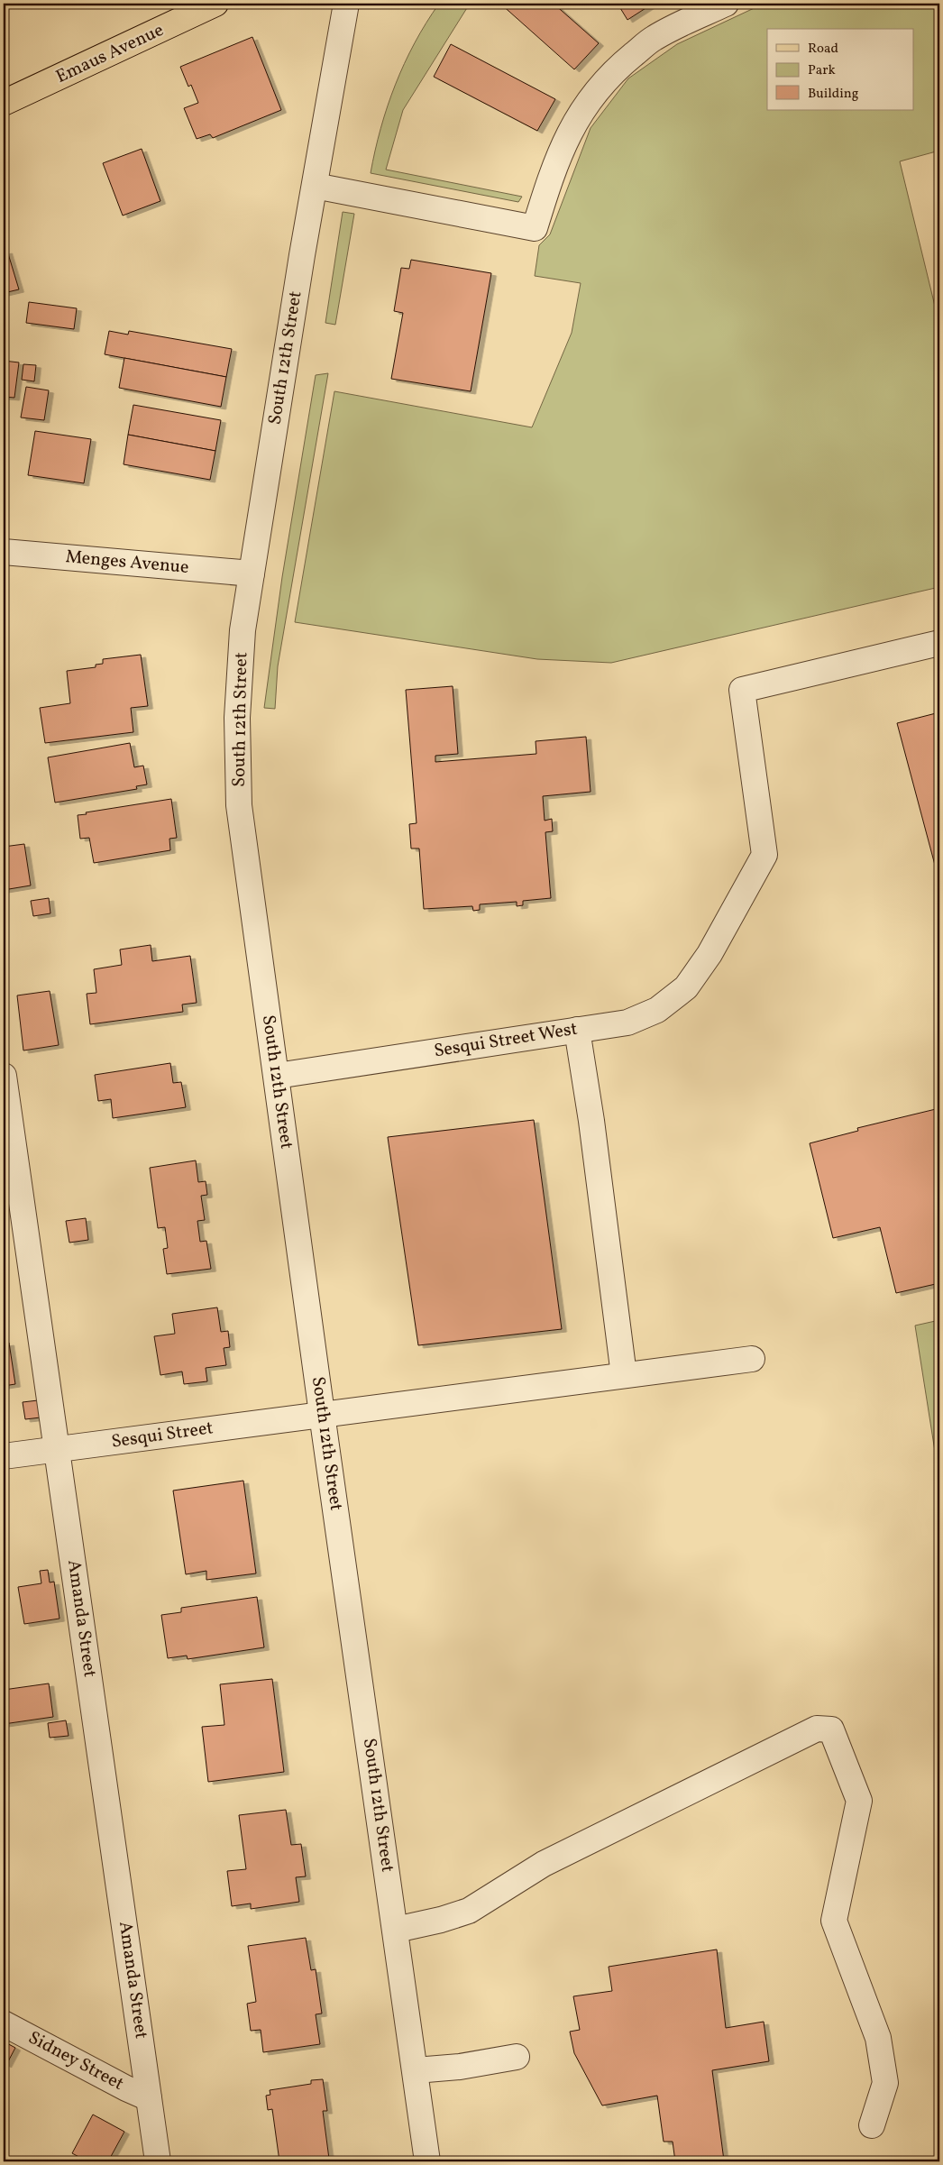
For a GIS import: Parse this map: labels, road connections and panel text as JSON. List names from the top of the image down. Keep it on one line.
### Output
{"streets":{"main road":["Emaus Avenue"],"street":["South 12th Street","Menges Avenue","Sesqui Street West","Sesqui Street","Amanda Street","Sidney Street"]},"crossings":[["South 12th Street","Menges Avenue"],["South 12th Street","Sesqui Street West"],["South 12th Street","Sesqui Street"],["Sesqui Street","Amanda Street"],["Amanda Street","Sidney Street"]],"legend":["Road","Park","Building"]}
